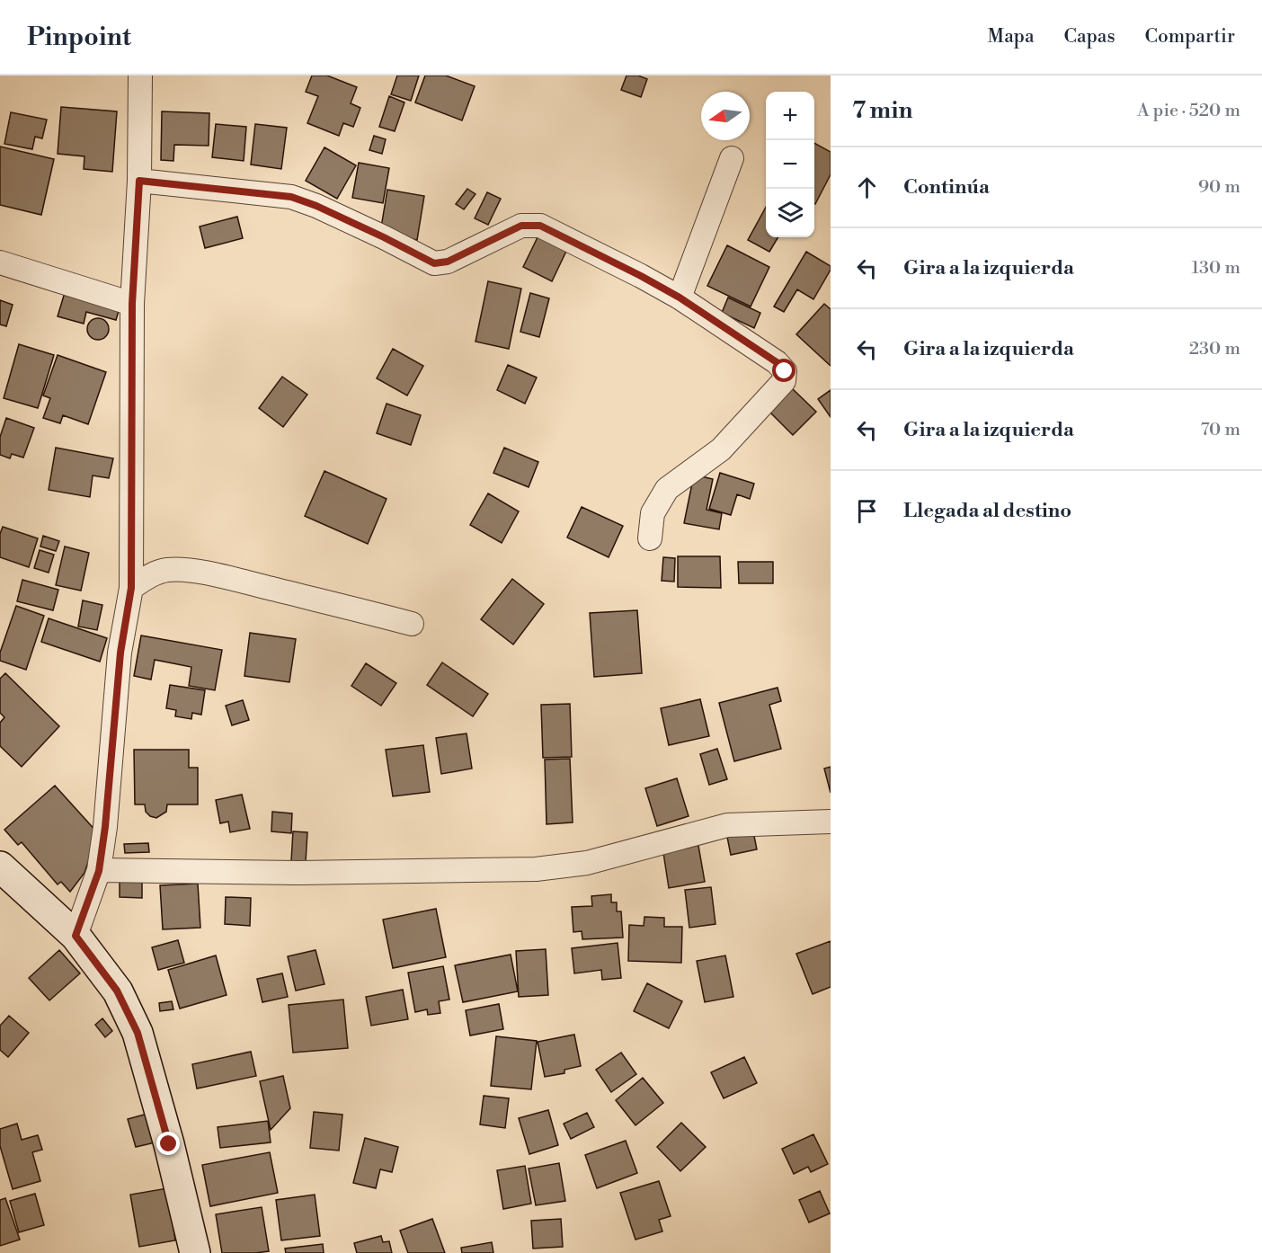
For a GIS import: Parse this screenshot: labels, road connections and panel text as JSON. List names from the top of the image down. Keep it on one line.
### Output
{"north":"left","page":{"header":"Pinpoint","nav":["Mapa","Capas","Compartir"],"heading":["7 min","A pie · 520 m"],"map_buttons":["+","−"],"list":[["Continúa","90 m"],["Gira a la izquierda","130 m"],["Gira a la izquierda","230 m"],["Gira a la izquierda","70 m"],"Llegada al destino"]}}
